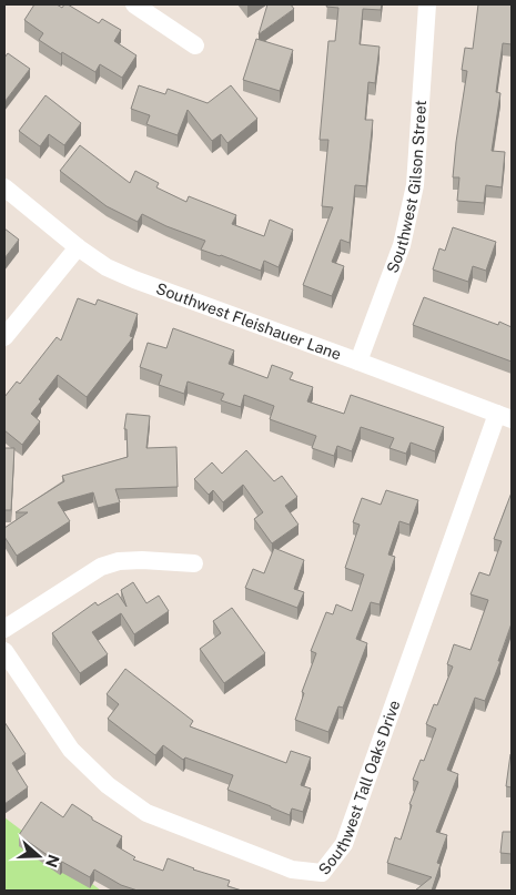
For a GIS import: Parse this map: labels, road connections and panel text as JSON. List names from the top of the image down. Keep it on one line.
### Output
{"streets":{"street":["Southwest Gilson Street","Southwest Fleishauer Lane","Southwest Tall Oaks Drive"]},"crossings":[["Southwest Gilson Street","Southwest Fleishauer Lane"],["Southwest Fleishauer Lane","Southwest Tall Oaks Drive"]],"north":"right"}
